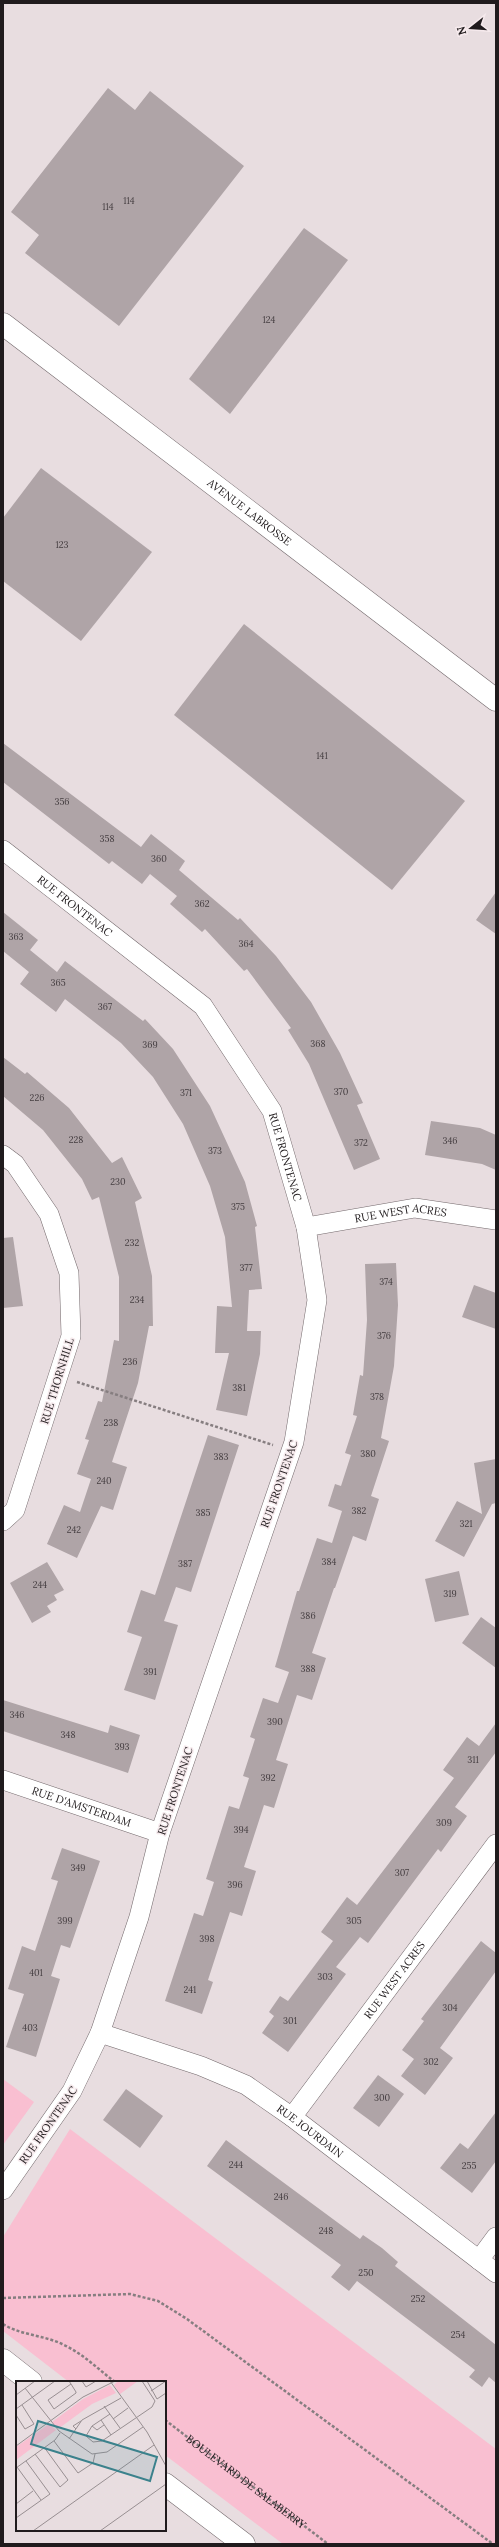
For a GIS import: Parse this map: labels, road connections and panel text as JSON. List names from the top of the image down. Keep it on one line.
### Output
{"streets":{"street":["AVENUE LABROSSE","RUE FRONTENAC","RUE WEST ACRES","RUE THORNHILL","RUE D'AMSTERDAM","RUE JOURDAIN"],"path":["BOULEVARD DE SALABERRY"]},"crossings":[["RUE FRONTENAC","RUE WEST ACRES"],["RUE FRONTENAC","RUE D'AMSTERDAM"],["RUE FRONTENAC","RUE JOURDAIN"],["RUE WEST ACRES","RUE JOURDAIN"]],"house_numbers":["114","114","124","123","141","356","358","360","362","363","364","365","367","368","369","370","371","226","228","346","372","373","230","375","232","377","374","234","376","236","381","378","238","380","383","240","382","385","321","242","384","387","244","319","386","388","391","346","390","348","393","311","392","309","394","349","307","396","399","305","398","401","303","241","304","301","403","302","300","244","255","246","248","250","252","254"],"north":"left"}
